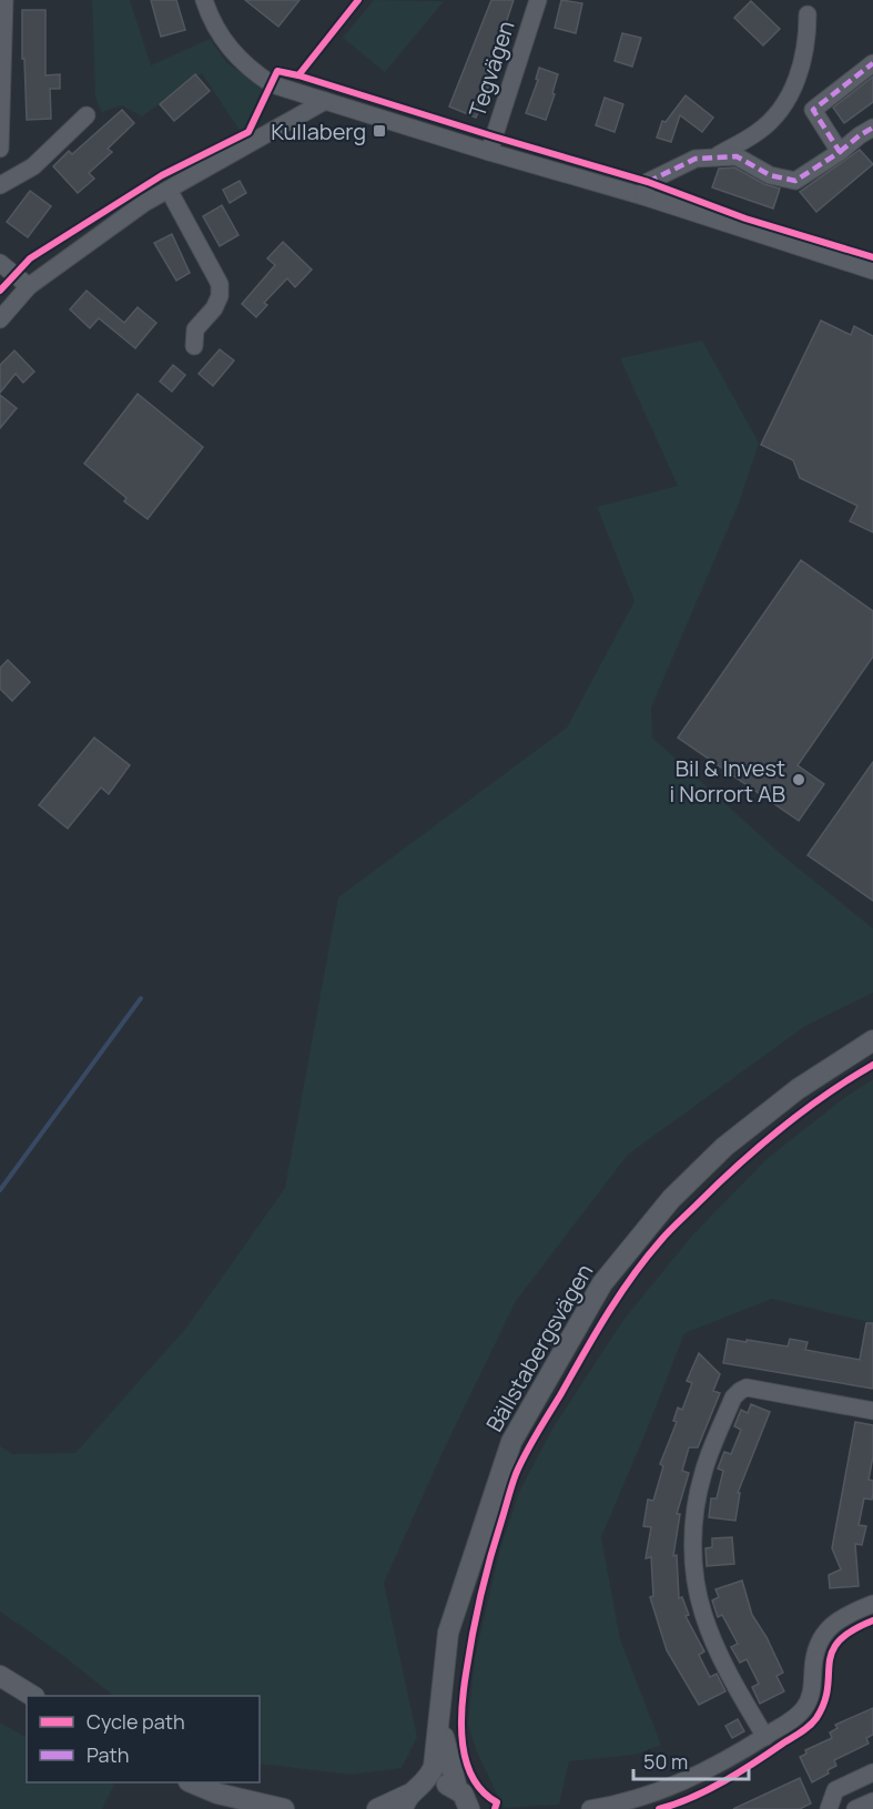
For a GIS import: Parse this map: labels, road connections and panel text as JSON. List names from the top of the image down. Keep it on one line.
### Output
{"streets":{"street":["Tegvägen","Bällstabergsvägen"]},"places":{"transit":["Kullaberg"],"other":["Bil & Invest i Norrort AB"]},"legend":["Cycle path","Path"],"scale_bar":"50 m"}
